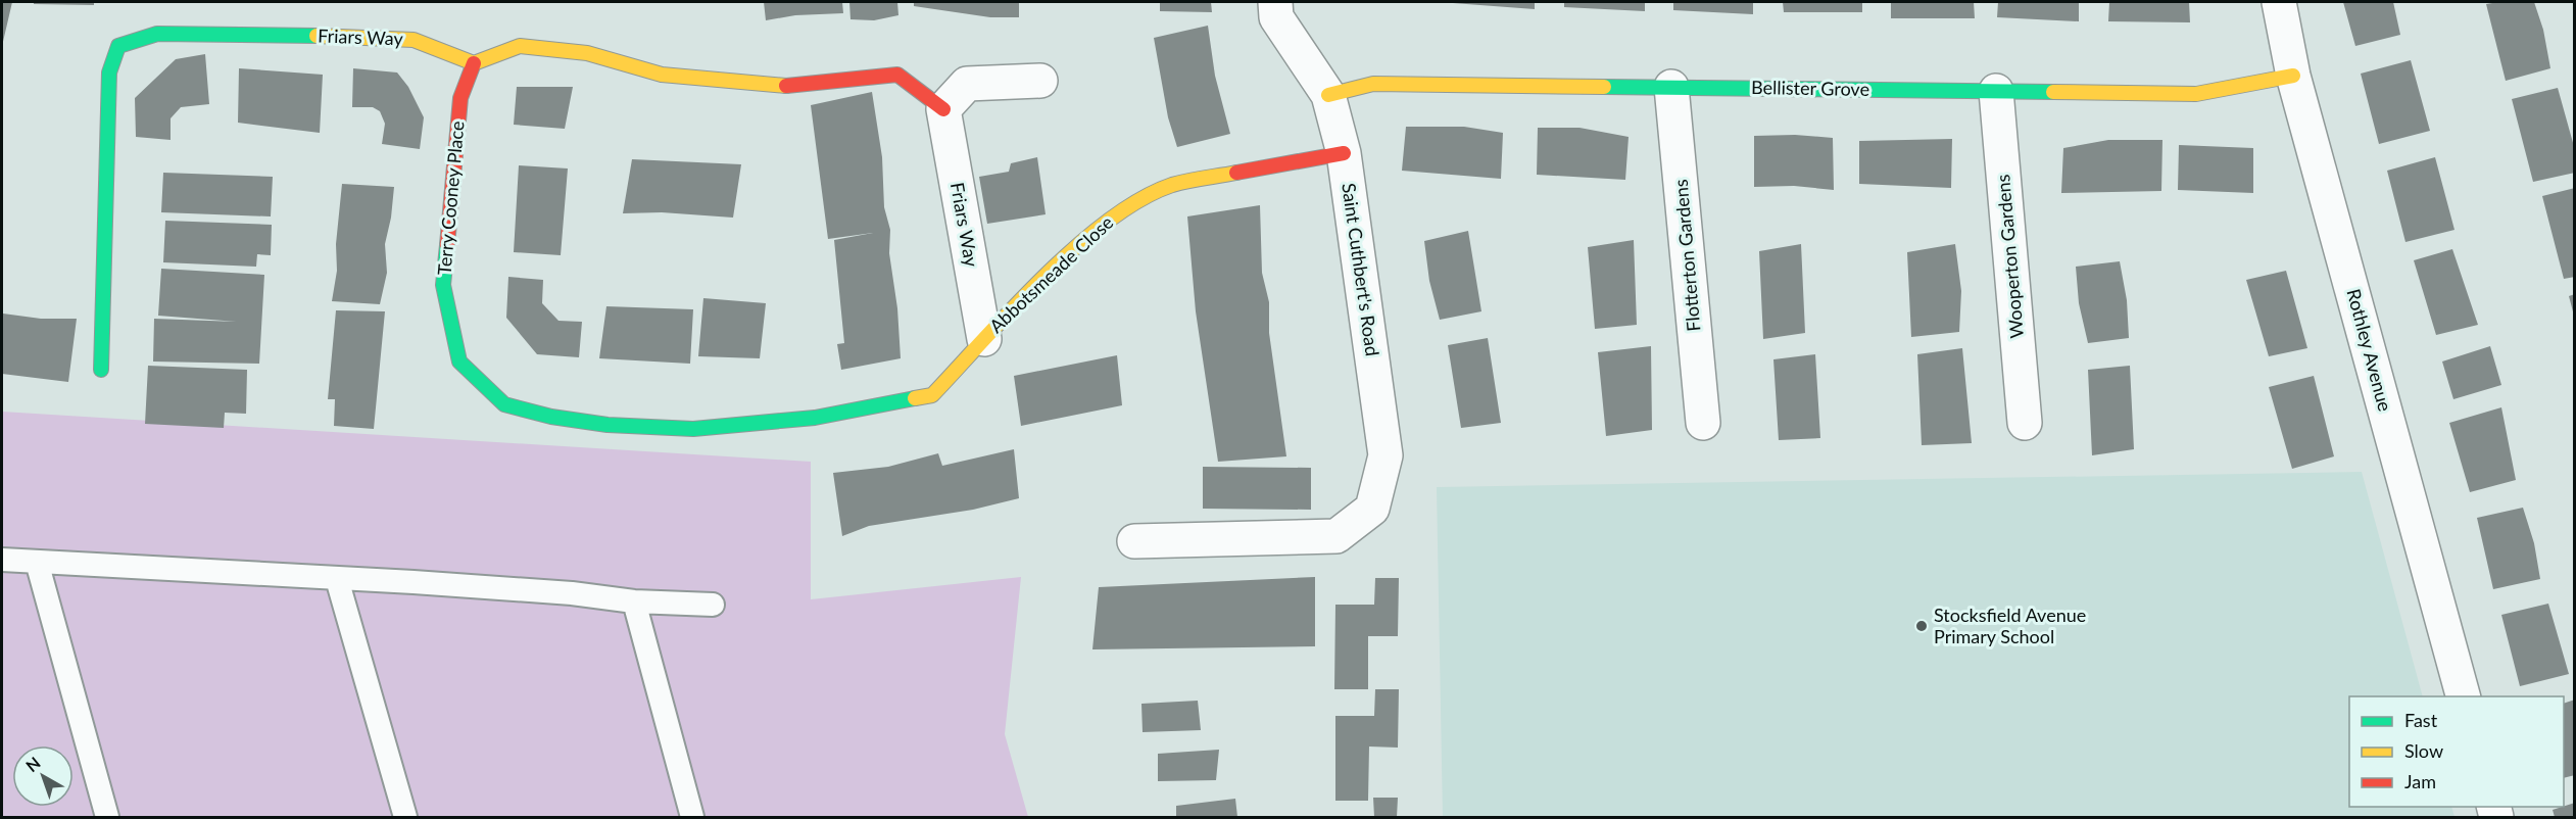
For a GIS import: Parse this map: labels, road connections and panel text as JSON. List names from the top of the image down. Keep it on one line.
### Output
{"streets":{"street":["Friars Way","Bellister Grove","Terry Cooney Place","Flotterton Gardens","Wooperton Gardens","Saint Cuthbert's Road","Abbotsmeade Close","Rothley Avenue"]},"crossings":[["Friars Way","Terry Cooney Place"],["Friars Way","Abbotsmeade Close"],["Bellister Grove","Flotterton Gardens"],["Bellister Grove","Wooperton Gardens"],["Bellister Grove","Saint Cuthbert's Road"],["Bellister Grove","Rothley Avenue"],["Terry Cooney Place","Abbotsmeade Close"],["Saint Cuthbert's Road","Abbotsmeade Close"]],"places":["Stocksfield Avenue Primary School"],"legend":["Fast","Slow","Jam"],"north":"top left"}
